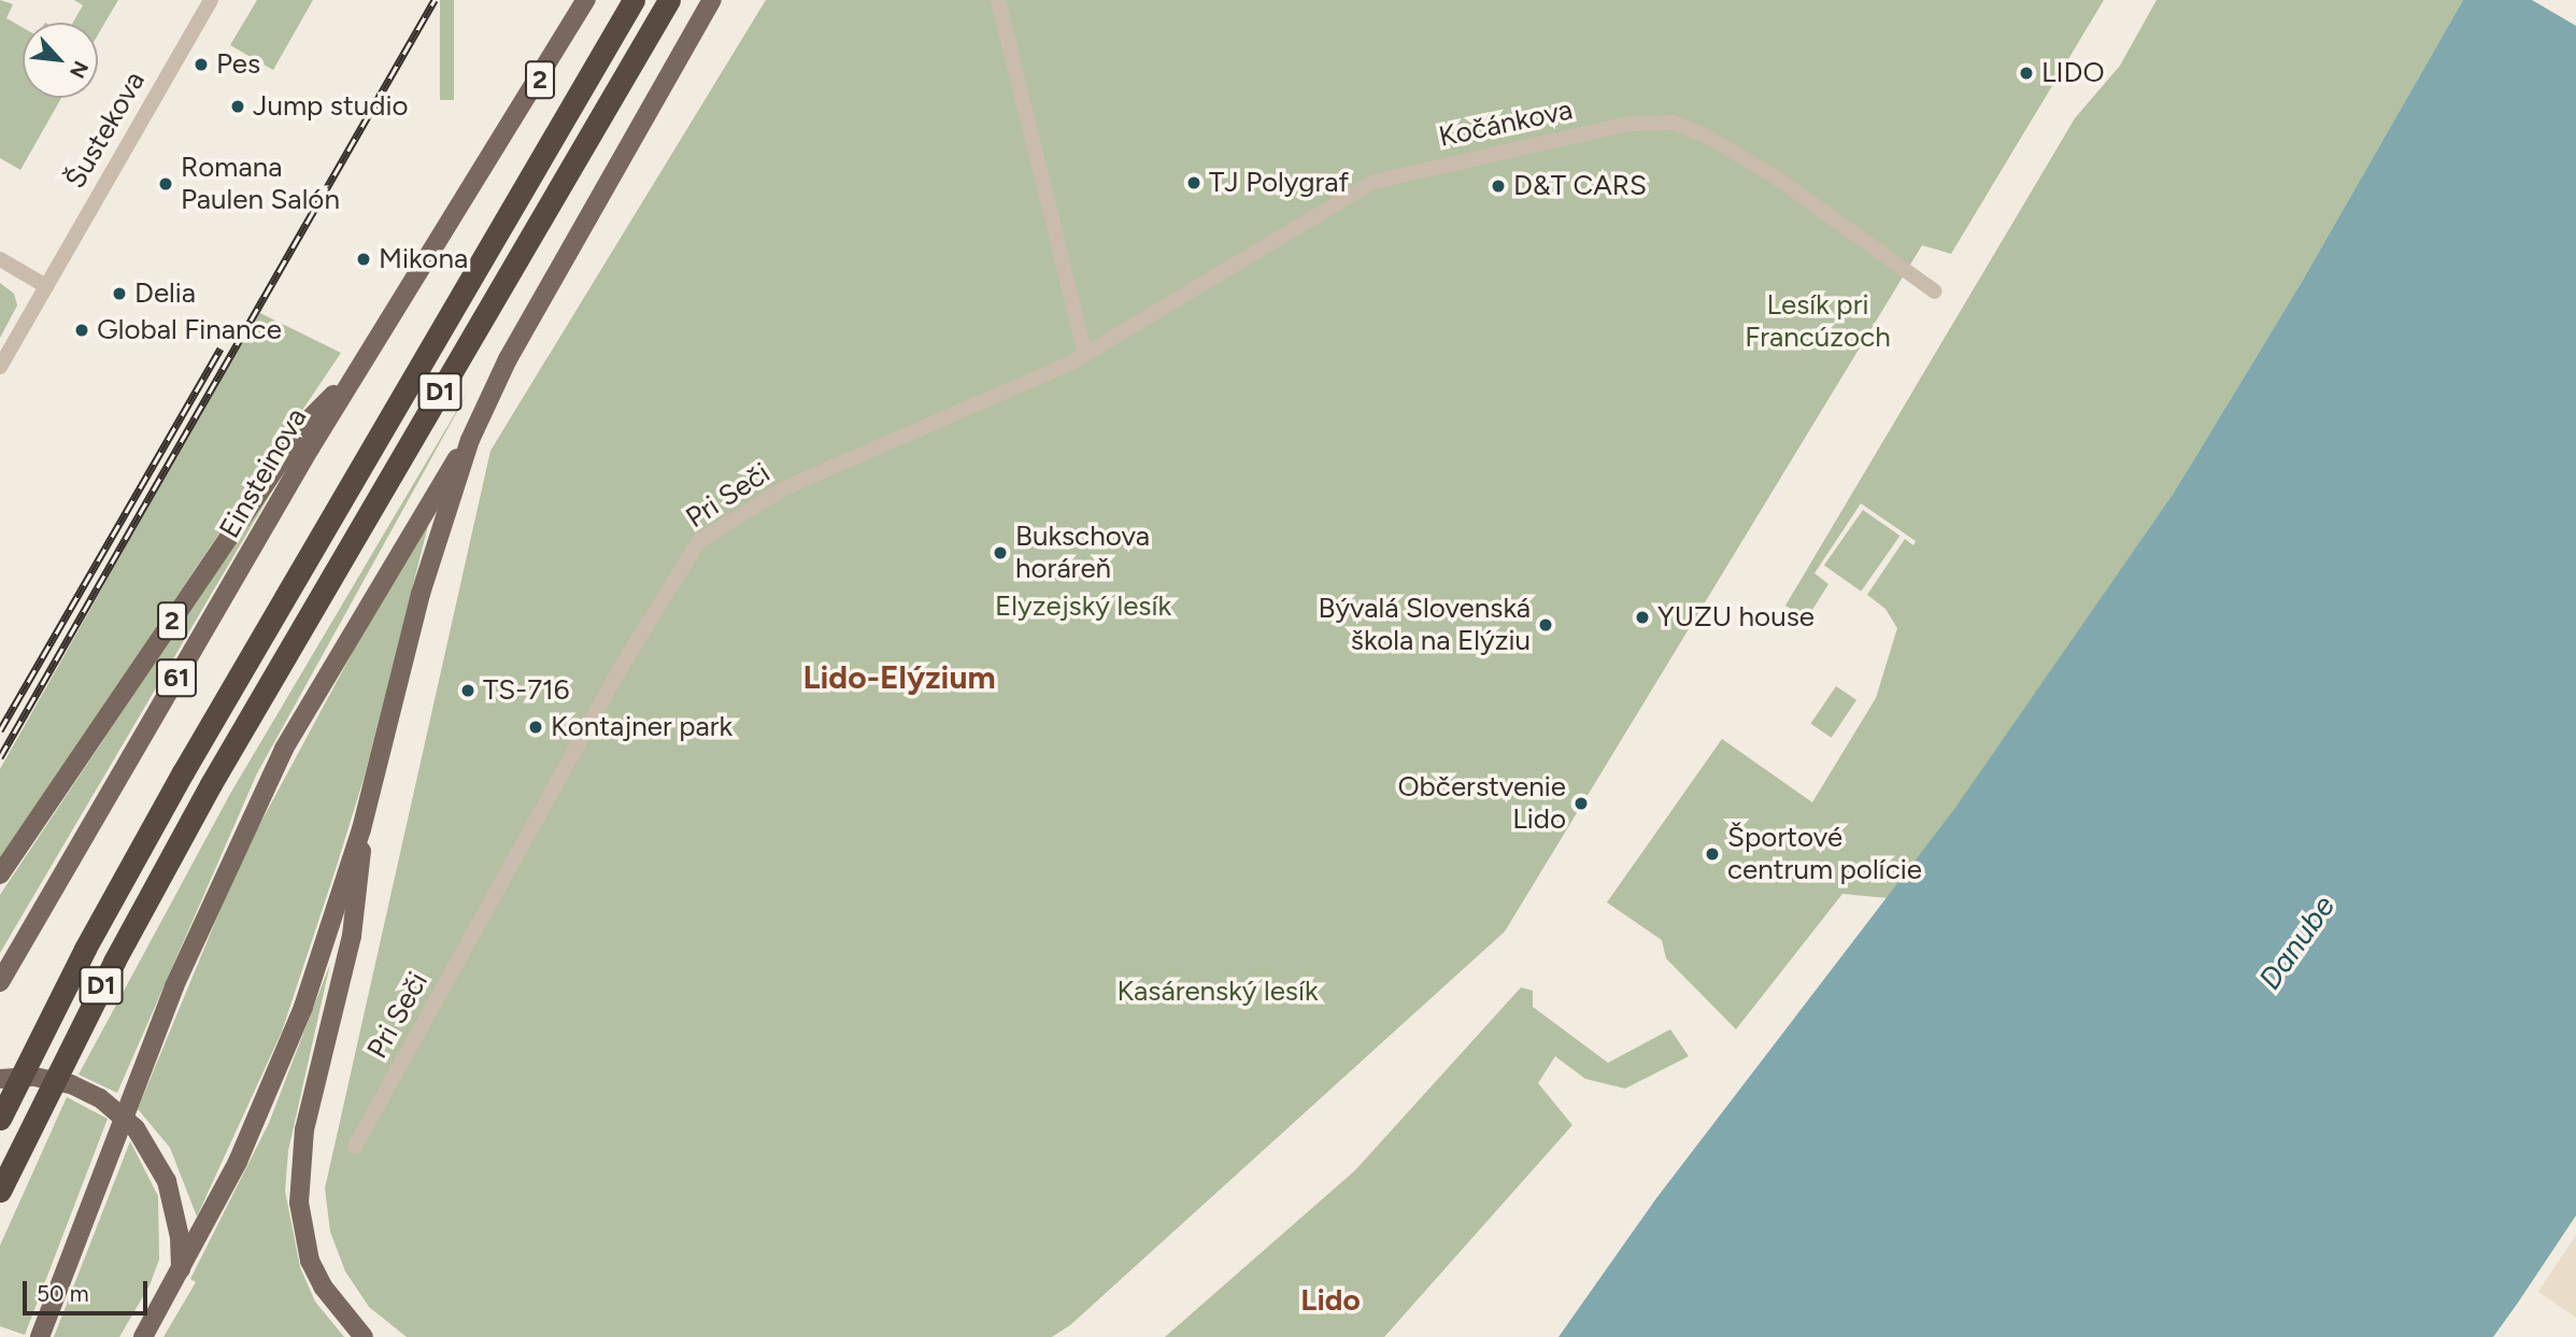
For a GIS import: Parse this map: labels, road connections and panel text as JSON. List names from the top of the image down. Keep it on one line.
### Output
{"streets":{"highway":["D1"],"main road":["2","Einsteinova","61"],"street":["Kočánkova","Šustekova","Pri Seči"]},"crossings":[["2","Einsteinova"],["Kočánkova","Pri Seči"]],"districts":["Lido-Elýzium","Lido"],"water":["Danube"],"parks":["Lesík pri Francúzoch","Elyzejský lesík","Kasárenský lesík"],"places":["Pes","LIDO","Jump studio","TJ Polygraf","Romana Paulen Salón","D&T CARS","Mikona","Delia","Global Finance","Bukschova horáreň","YUZU house","Bývalá Slovenská škola na Elýziu","TS-716","Kontajner park","Občerstvenie Lido","Športové centrum polície"],"scale_bar":"50 m","north":"bottom right"}
